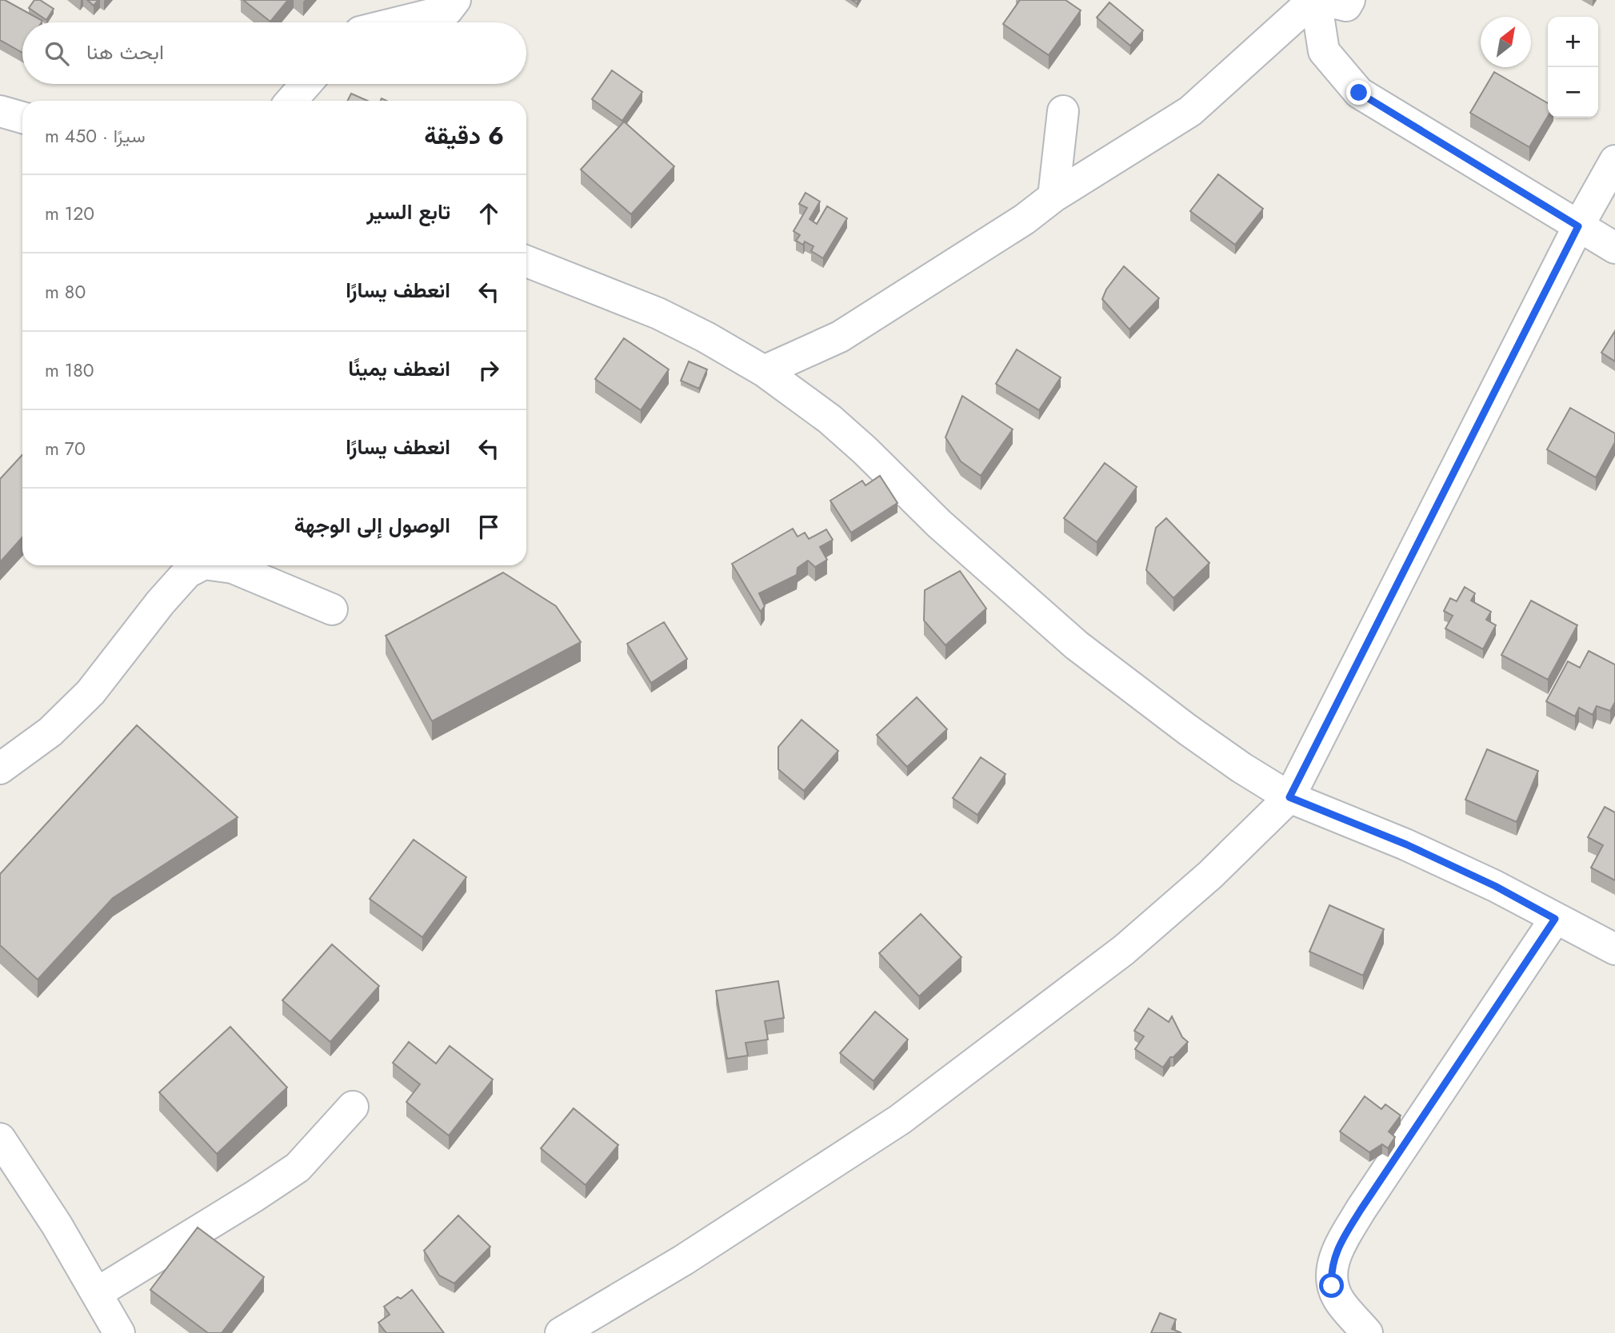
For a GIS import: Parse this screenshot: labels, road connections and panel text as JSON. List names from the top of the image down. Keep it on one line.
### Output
{"north":"top right","page":{"map_buttons":["+","−"],"search":"ابحث هنا","heading":["6 دقيقة","سيرًا · 450 m"],"list":[["تابع السير","120 m"],["انعطف يسارًا","80 m"],["انعطف يمينًا","180 m"],["انعطف يسارًا","70 m"],"الوصول إلى الوجهة"]}}
